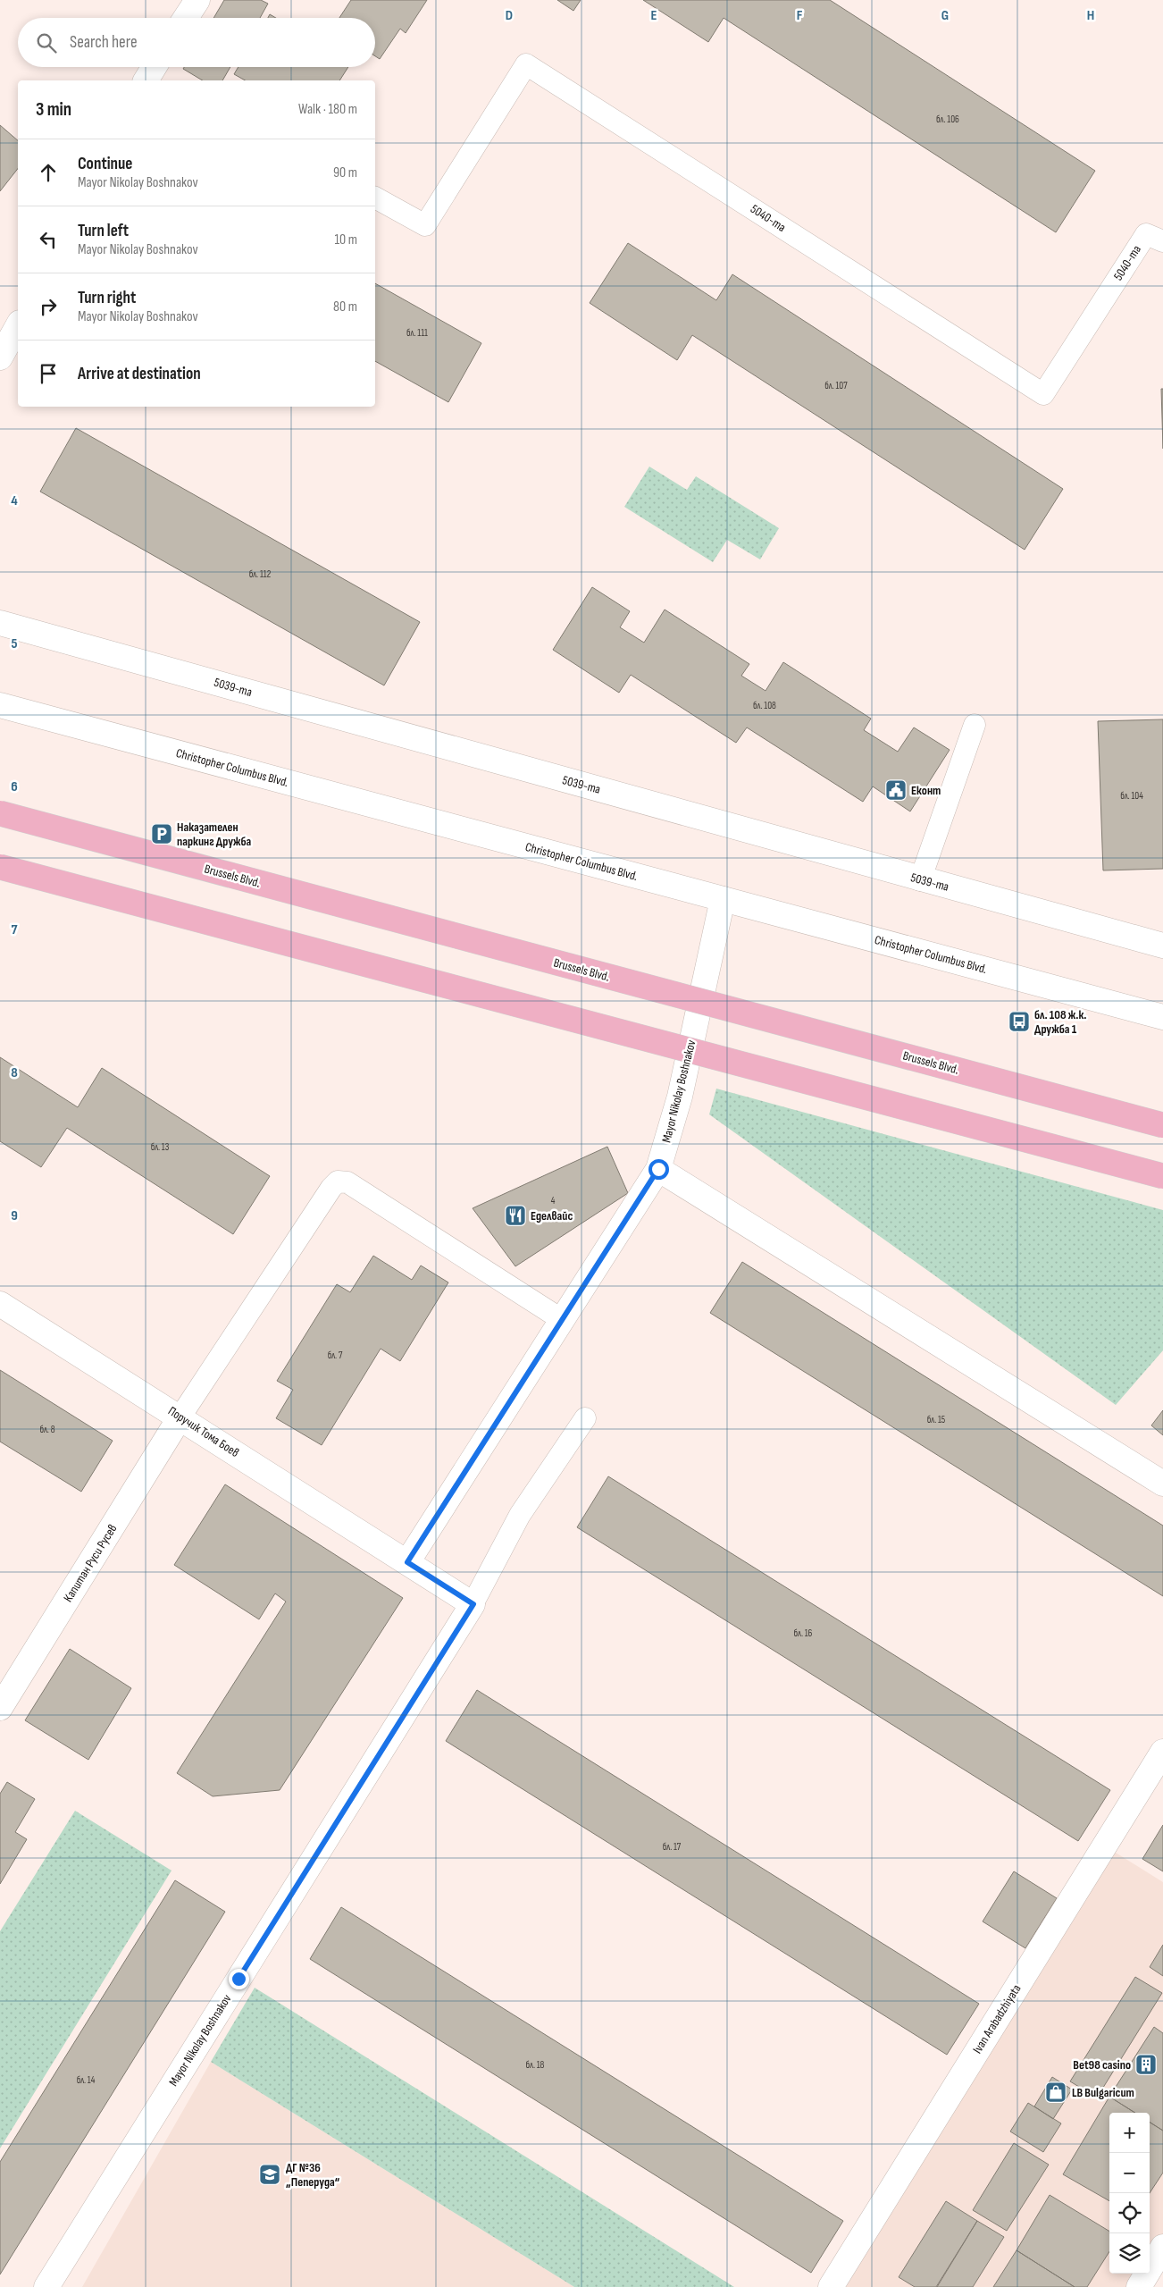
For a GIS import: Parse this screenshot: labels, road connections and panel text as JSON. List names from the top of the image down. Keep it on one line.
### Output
{"streets":{"main road":["Brussels Blvd."],"street":["5039-та","Christopher Columbus Blvd.","Мayor Nikolay Boshnakov","Поручик Тома Боев","Капитан Руси Русев","Ivan Arabadzhiyata"],"lane":["5040-та"]},"crossings":[["Christopher Columbus Blvd.","Мayor Nikolay Boshnakov"],["Мayor Nikolay Boshnakov","Поручик Тома Боев"],["Поручик Тома Боев","Капитан Руси Русев"]],"places":{"public building":["Еконт"],"parking":["Наказателен паркинг Дружба"],"bus stop":["бл. 108 ж.к. Дружба 1"],"restaurant":["Еделвайс"],"building":["Bet98 casino"],"shop":["LB Bulgaricum"],"school or university":["ДГ №36 „Пеперуда“"]},"house_numbers":["бл. 106","бл. 111","бл. 107","бл. 112","бл. 108","бл. 104","бл. 13","4","бл. 7","бл. 15","бл. 8","бл. 16","бл. 17","бл. 18","бл. 14"],"page":{"search":"Search here","heading":["3 min","Walk · 180 m"],"list":[["Continue","Мayor Nikolay Boshnakov","90 m"],["Turn left","Мayor Nikolay Boshnakov","10 m"],["Turn right","Мayor Nikolay Boshnakov","80 m"],"Arrive at destination"],"map_buttons":["+","−"]},"grid":{"columns":["D","E","F","G","H"],"rows":["4","5","6","7","8","9"]}}
